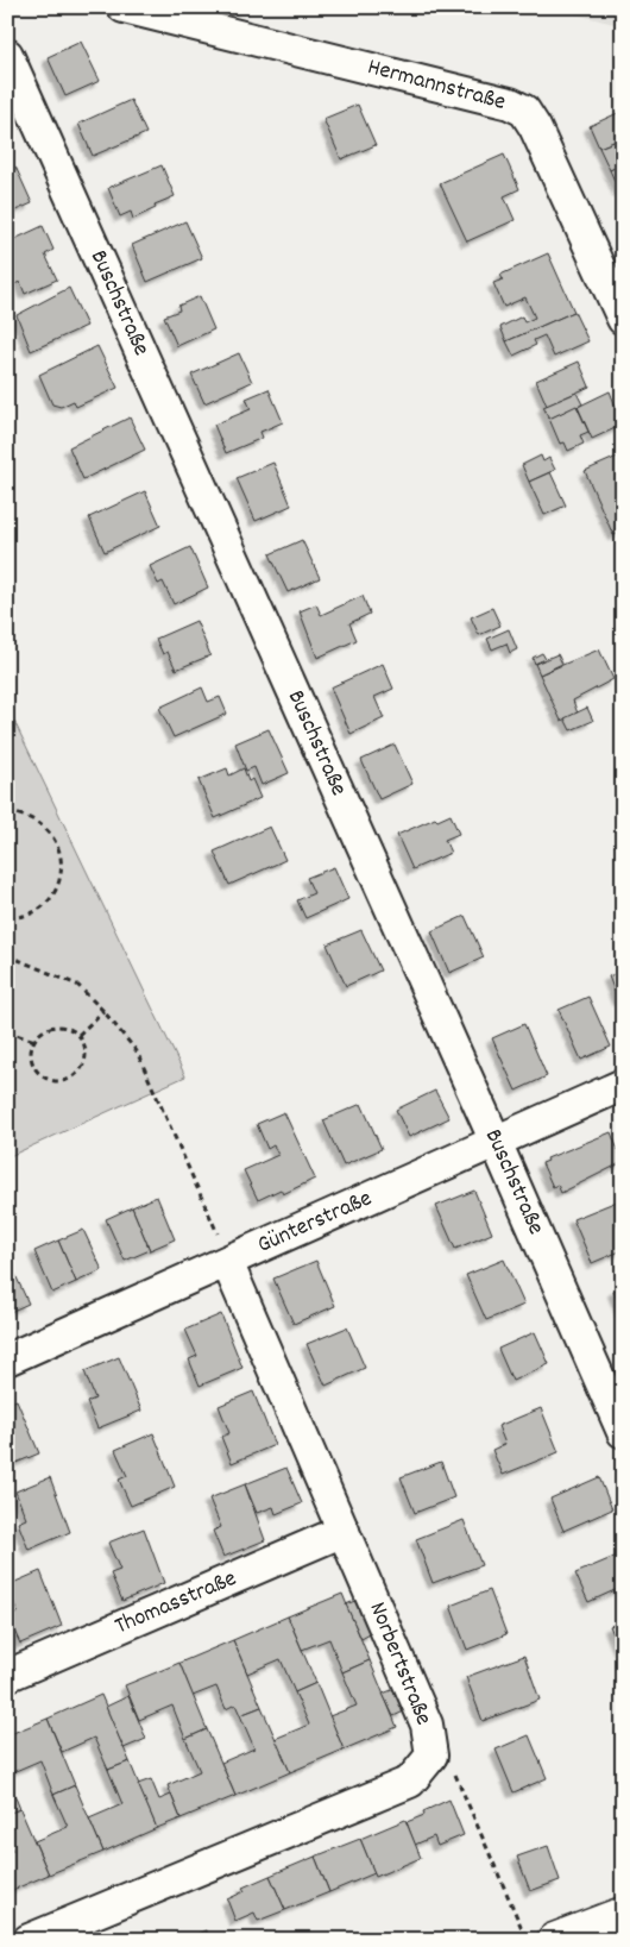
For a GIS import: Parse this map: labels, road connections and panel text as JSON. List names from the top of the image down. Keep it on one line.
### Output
{"streets":{"street":["Hermannstraße","Buschstraße","Günterstraße","Thomasstraße","Norbertstraße"]},"crossings":[["Buschstraße","Günterstraße"],["Günterstraße","Norbertstraße"],["Thomasstraße","Norbertstraße"]]}
